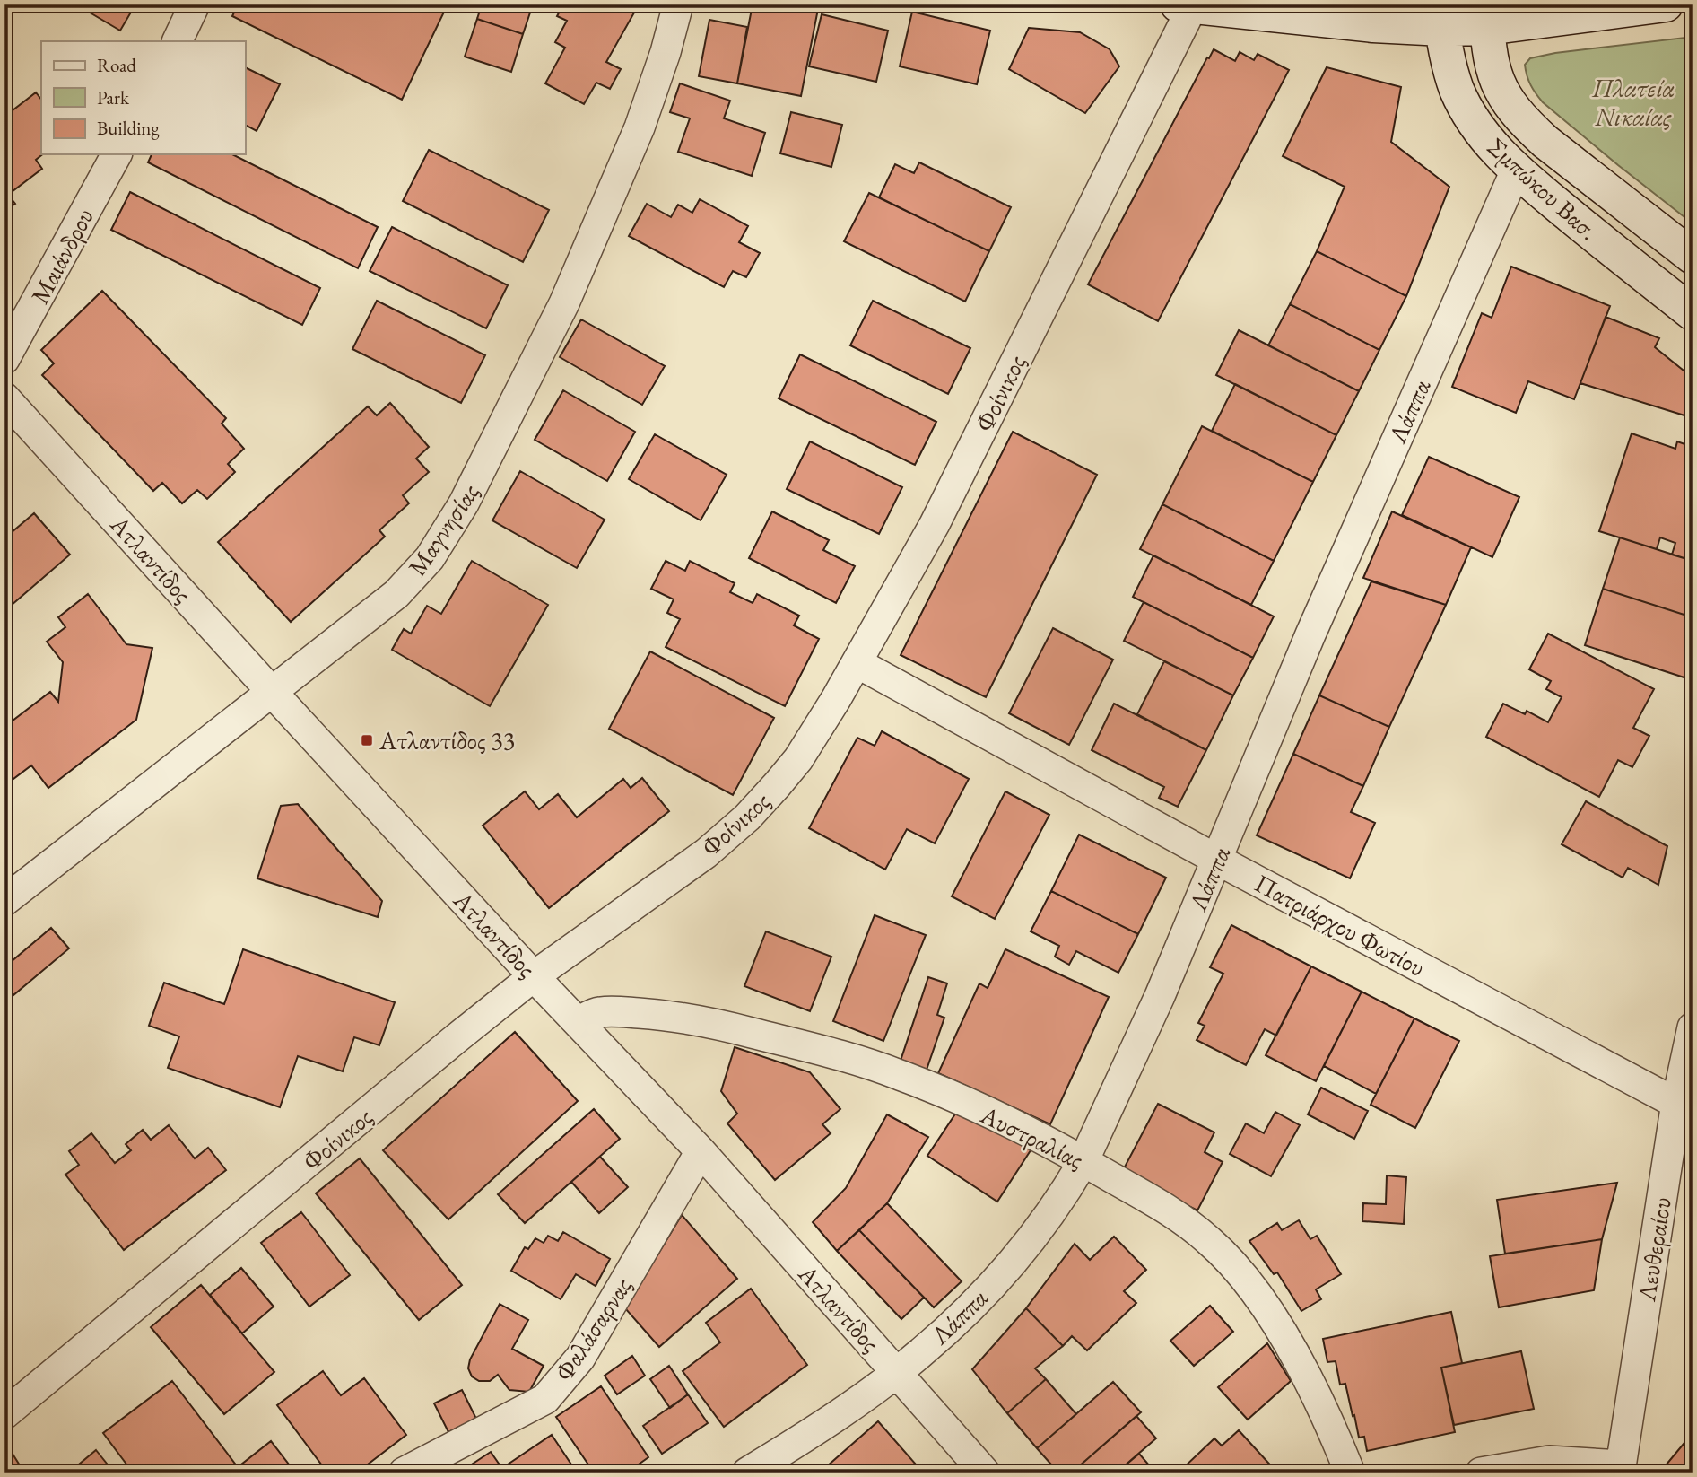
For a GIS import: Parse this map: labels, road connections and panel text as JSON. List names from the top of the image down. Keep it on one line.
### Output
{"streets":{"main road":["Σμπώκου Βασ."],"street":["Μαιάνδρου","Φοίνικος","Λάππα","Μαγνησίας","Ατλαντίδος","Πατριάρχου Φωτίου","Αυστραλίας","Λευθεραίου","Φαλάσαρνας"]},"crossings":[["Σμπώκου Βασ.","Λάππα"],["Φοίνικος","Ατλαντίδος"],["Φοίνικος","Πατριάρχου Φωτίου"],["Λάππα","Ατλαντίδος"],["Λάππα","Πατριάρχου Φωτίου"],["Λάππα","Αυστραλίας"],["Μαγνησίας","Ατλαντίδος"],["Ατλαντίδος","Αυστραλίας"],["Ατλαντίδος","Φαλάσαρνας"],["Πατριάρχου Φωτίου","Λευθεραίου"]],"parks":["Πλατεία Νικαίας"],"places":{"transit":["Ατλαντίδος 33"]},"legend":["Road","Park","Building"]}
